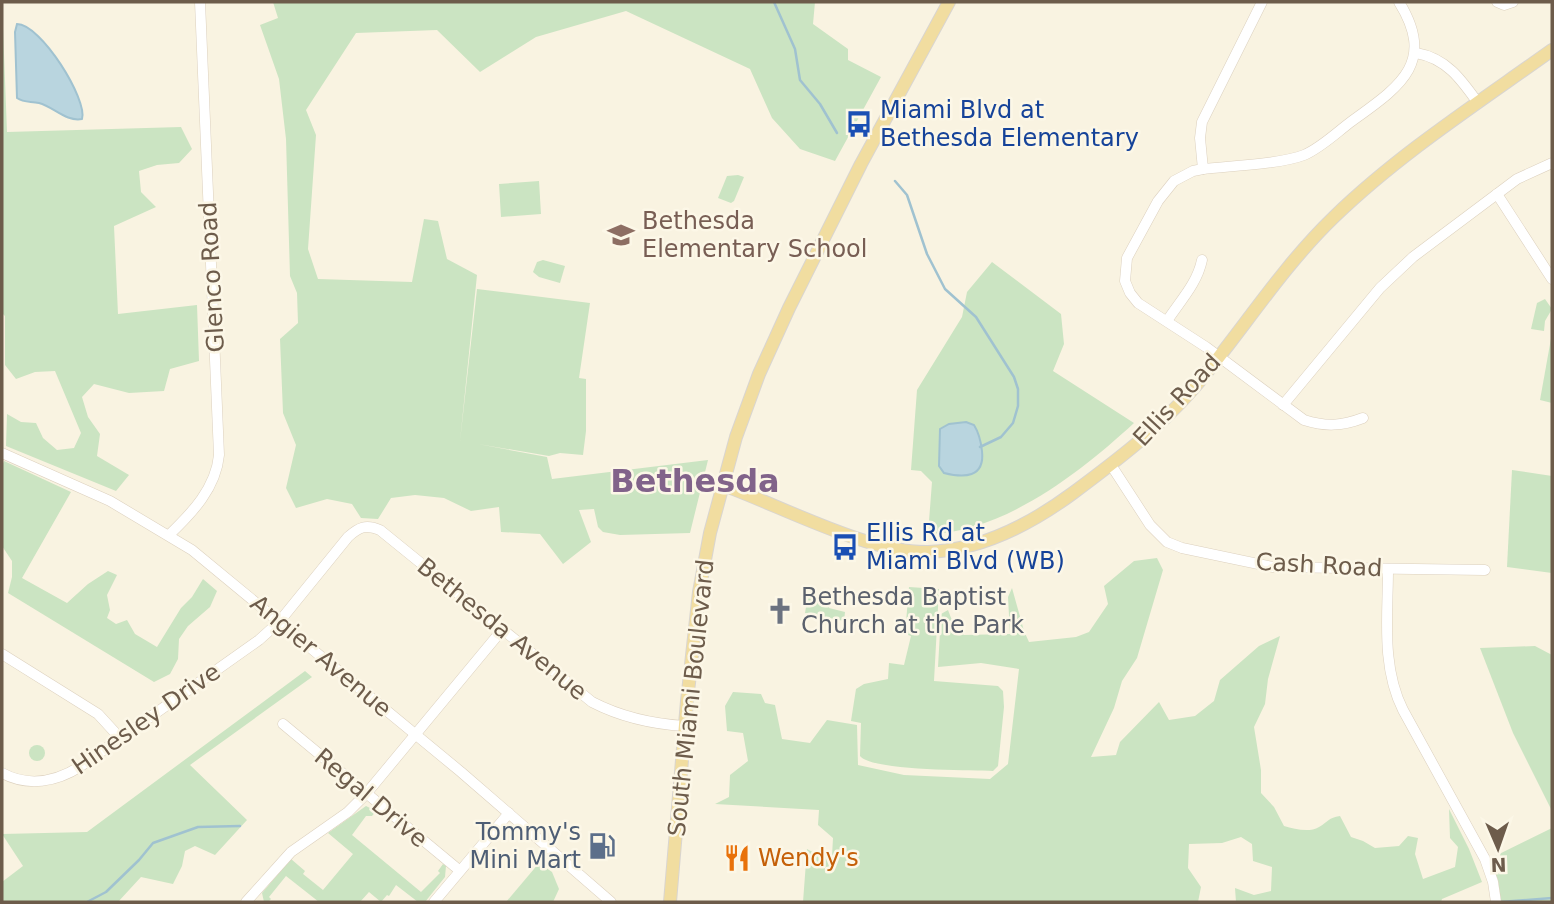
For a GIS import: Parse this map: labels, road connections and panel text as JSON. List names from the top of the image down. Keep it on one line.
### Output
{"streets":{"main road":["Ellis Road","South Miami Boulevard"],"street":["Glenco Road","Cash Road","Bethesda Avenue","Angier Avenue","Hinesley Drive","Regal Drive"]},"crossings":[["Glenco Road","Angier Avenue"],["Ellis Road","Cash Road"],["Ellis Road","South Miami Boulevard"],["Bethesda Avenue","South Miami Boulevard"],["Bethesda Avenue","Hinesley Drive"],["Angier Avenue","Hinesley Drive"]],"districts":["Bethesda"],"places":{"bus stop":["Miami Blvd at Bethesda Elementary","Ellis Rd at Miami Blvd (WB)"],"school or university":["Bethesda Elementary School"],"church":["Bethesda Baptist Church at the Park"],"fuel station":["Tommy's Mini Mart"],"restaurant":["Wendy's"]},"north":"bottom"}
